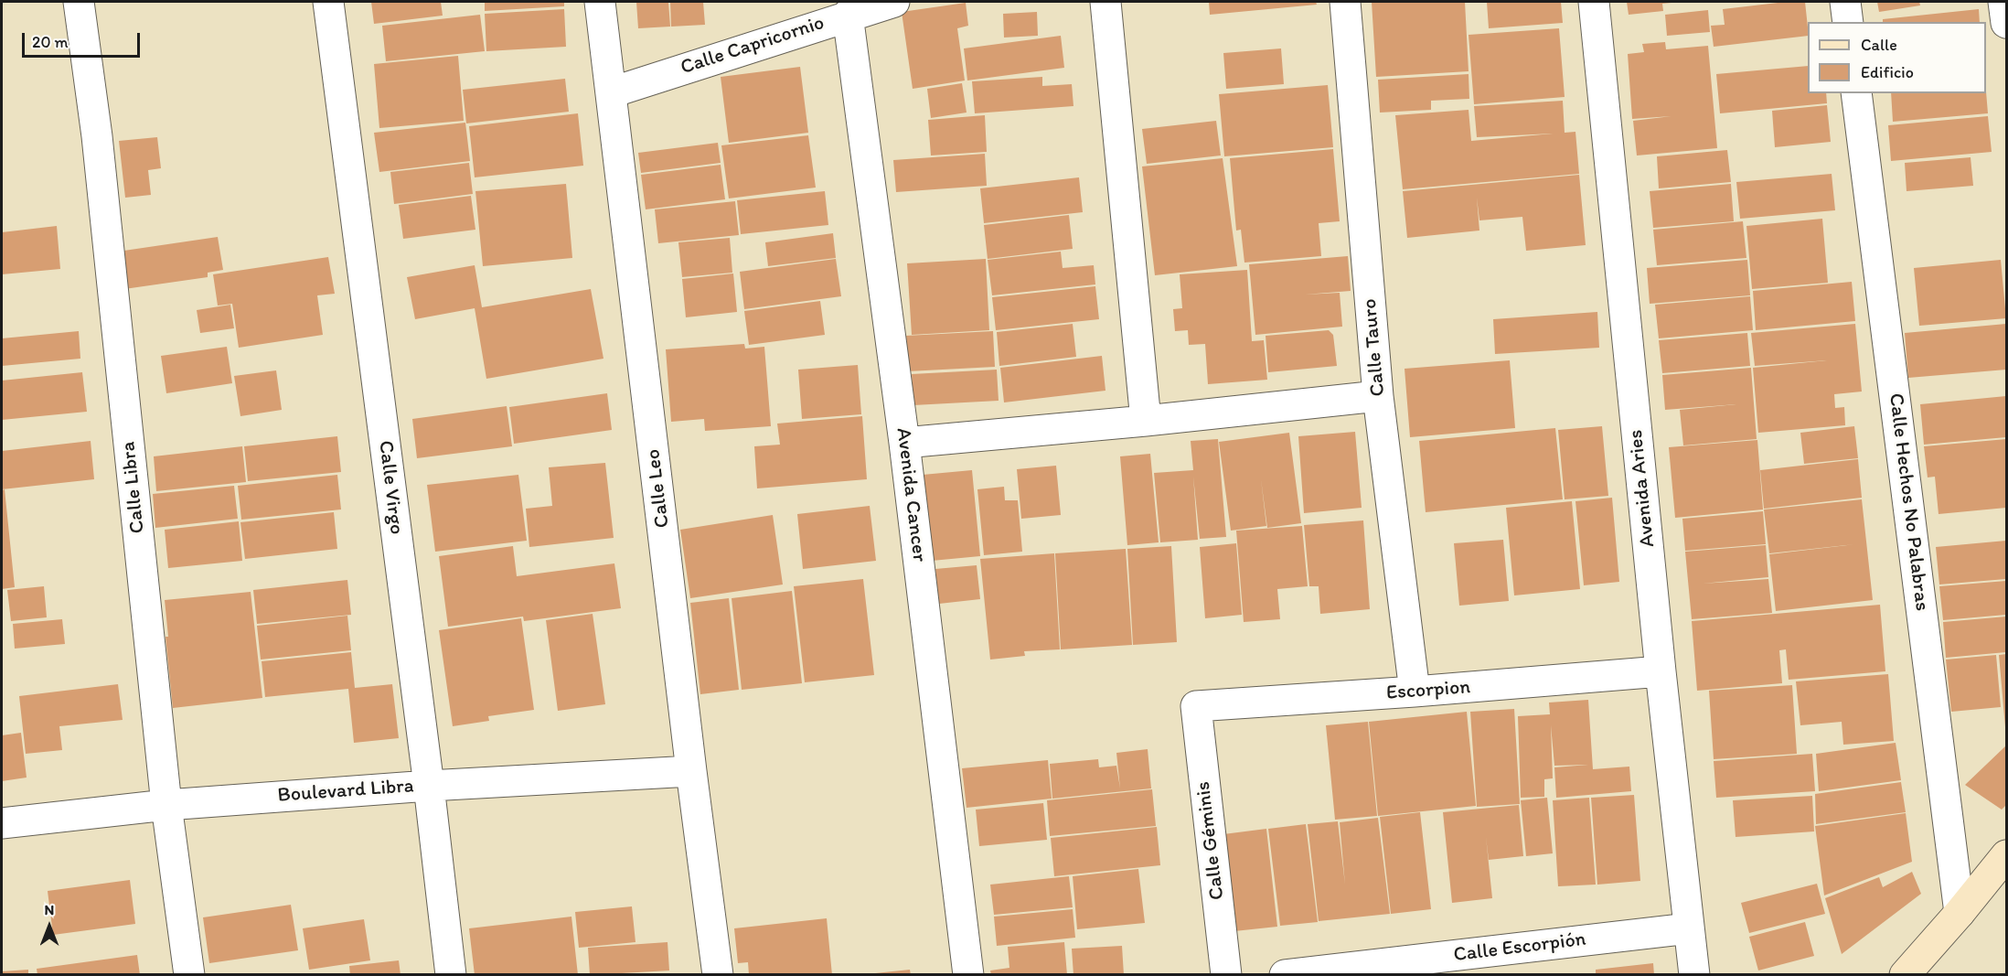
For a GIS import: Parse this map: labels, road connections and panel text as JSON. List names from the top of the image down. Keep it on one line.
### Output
{"streets":{"street":["Calle Capricornio","Calle Tauro","Calle Libra","Calle Virgo","Calle Leo","Avenida Aries","Avenida Cancer","Calle Hechos No Palabras","Escorpion","Boulevard Libra","Calle Géminis","Calle Escorpión"]},"crossings":[["Calle Capricornio","Calle Leo"],["Calle Capricornio","Avenida Cancer"],["Calle Tauro","Escorpion"],["Calle Libra","Boulevard Libra"],["Calle Virgo","Boulevard Libra"],["Calle Leo","Boulevard Libra"],["Avenida Aries","Escorpion"],["Avenida Aries","Calle Escorpión"],["Escorpion","Calle Géminis"]],"legend":["Calle","Edificio"],"scale_bar":"20 m","north":"top"}
